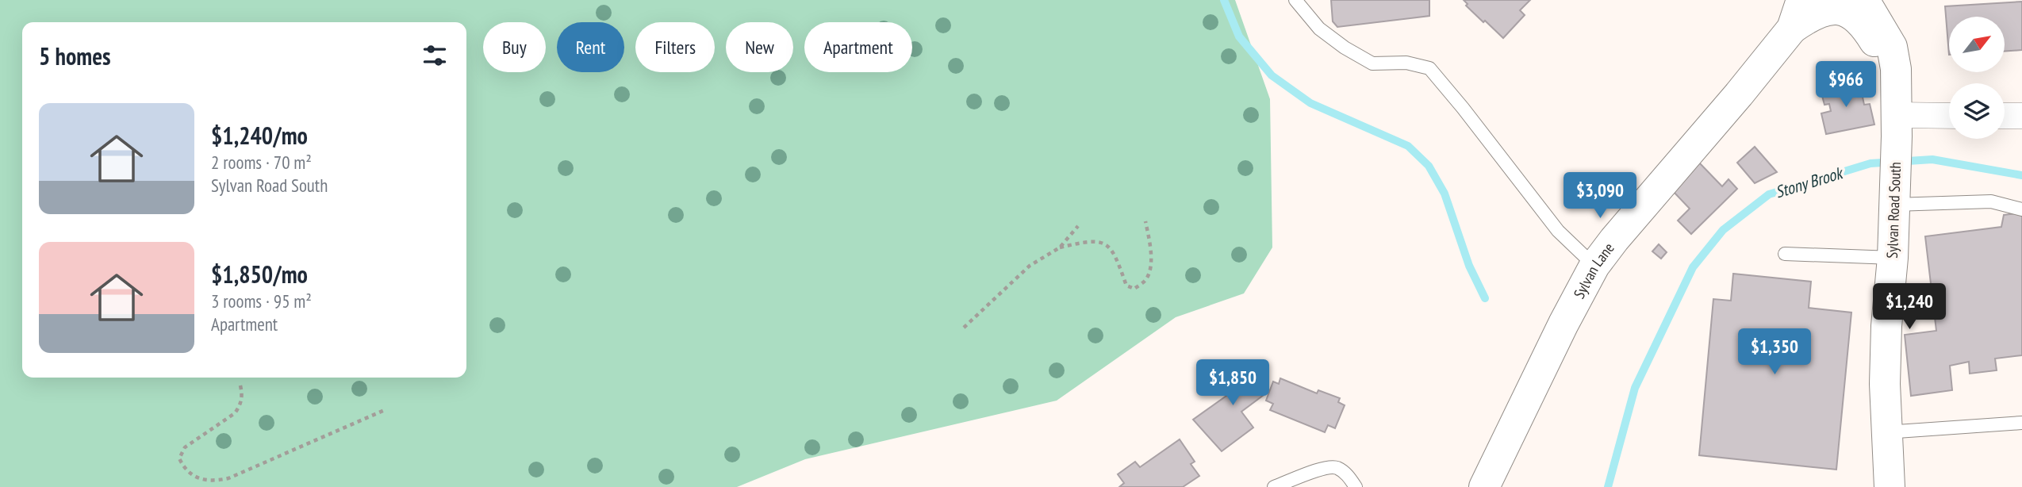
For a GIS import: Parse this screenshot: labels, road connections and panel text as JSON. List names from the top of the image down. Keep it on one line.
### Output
{"streets":{"street":["Sylvan Road South","Sylvan Lane"]},"crossings":[["Sylvan Road South","Sylvan Lane"]],"water":["Stony Brook"],"north":"top right","page":{"chip":["Buy","Rent","Filters","New","Apartment"],"heading":"5 homes","price":["$966","$3,090","$1,240","$1,350","$1,850"],"list":[{"name":"$1,240/mo","note":"2 rooms · 70 m² · Sylvan Road South"},{"name":"$1,850/mo","note":"3 rooms · 95 m² · Apartment"}]}}
